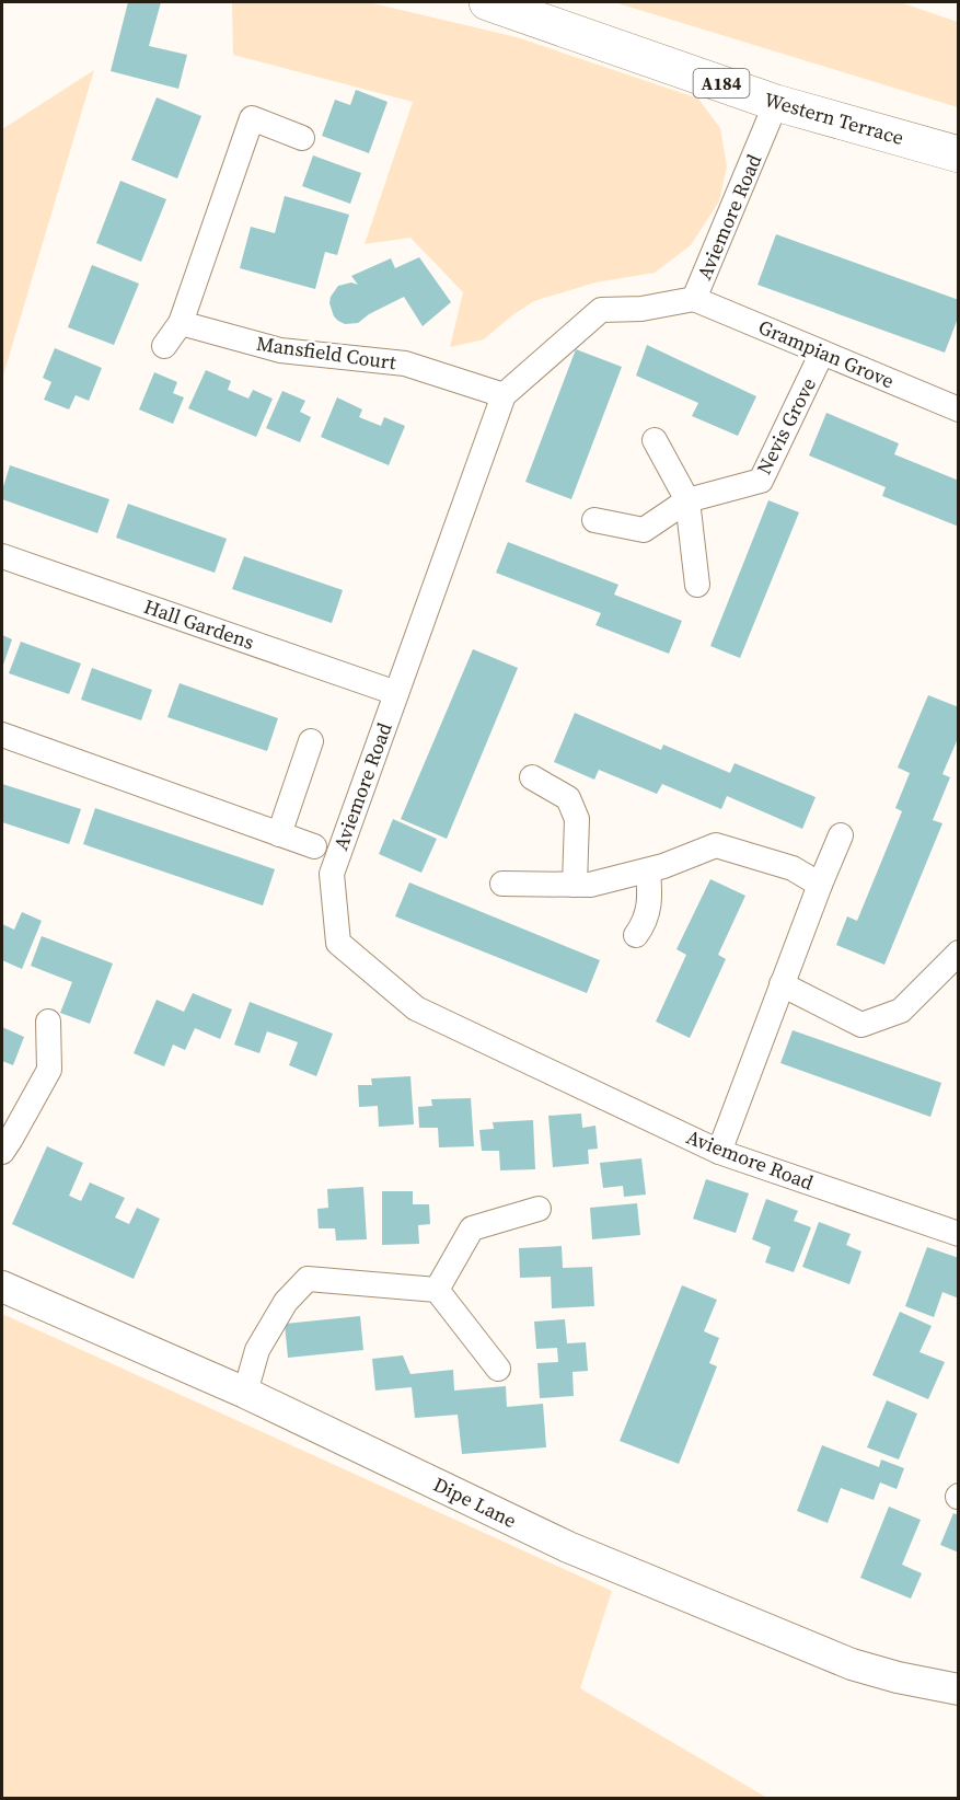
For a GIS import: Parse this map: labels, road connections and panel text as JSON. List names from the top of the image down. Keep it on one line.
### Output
{"streets":{"main road":["A184","Western Terrace"],"street":["Aviemore Road","Mansfield Court","Grampian Grove","Nevis Grove","Hall Gardens","Dipe Lane"]},"crossings":[["Western Terrace","Aviemore Road"],["Aviemore Road","Mansfield Court"],["Aviemore Road","Grampian Grove"],["Aviemore Road","Hall Gardens"],["Grampian Grove","Nevis Grove"]]}
